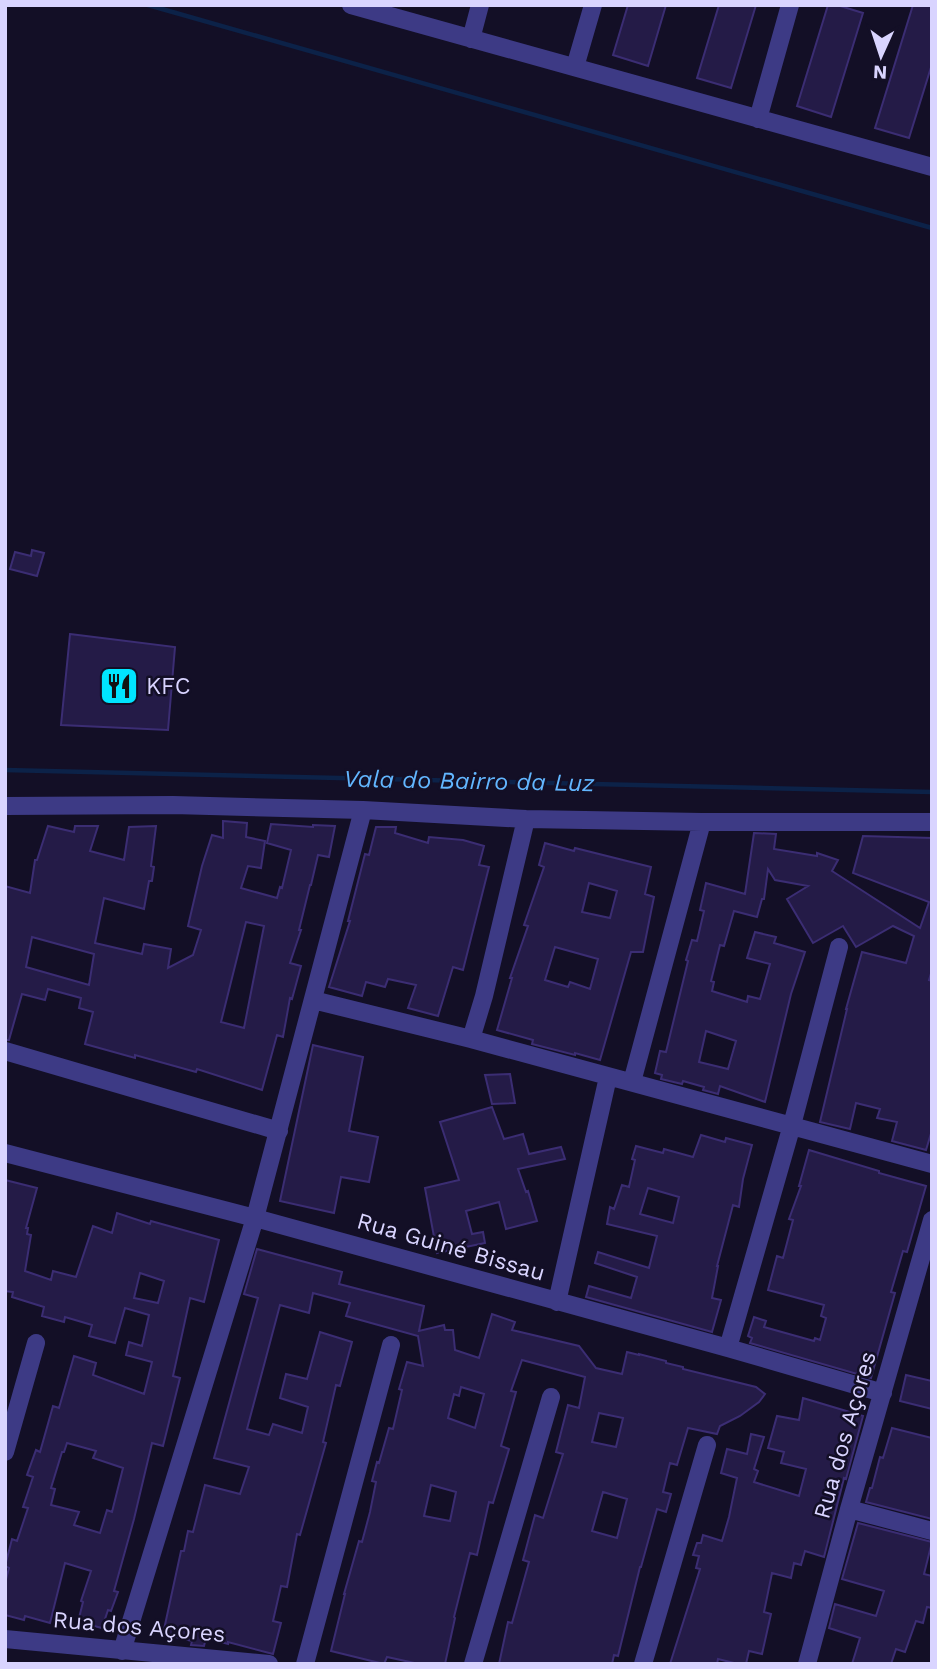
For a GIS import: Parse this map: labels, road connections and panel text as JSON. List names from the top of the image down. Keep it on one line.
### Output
{"streets":{"street":["Rua Guiné Bissau","Rua dos Açores"]},"crossings":[["Rua Guiné Bissau","Rua dos Açores"]],"water":["Vala do Bairro da Luz"],"places":{"restaurant":["KFC"]},"north":"bottom"}
